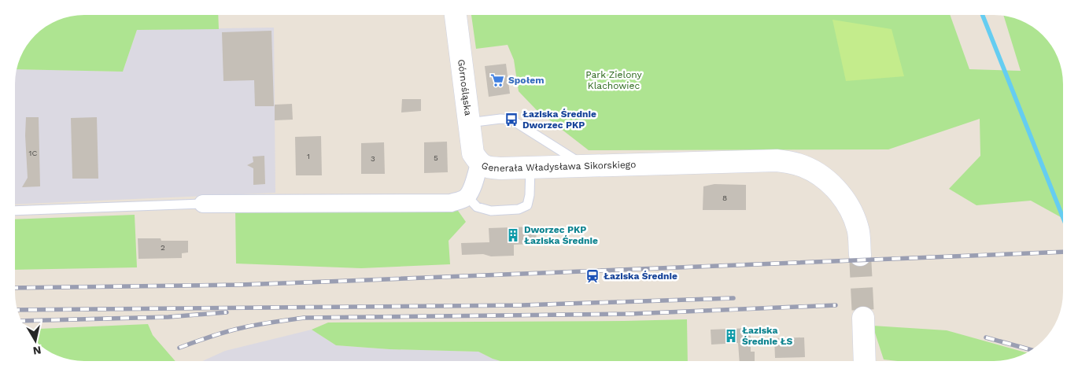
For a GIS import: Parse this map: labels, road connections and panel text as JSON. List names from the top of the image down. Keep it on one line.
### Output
{"streets":{"street":["Górnośląska","Generała Władysława Sikorskiego"]},"crossings":[["Górnośląska","Generała Władysława Sikorskiego"]],"parks":["Park Zielony Klachowiec"],"places":{"supermarket":["Społem"],"bus stop":["Łaziska Średnie Dworzec PKP"],"building":["Dworzec PKP Łaziska Średnie","Łaziska Średnie ŁS"],"station":["Łaziska Średnie"]},"house_numbers":["1C","1","5","3","8","2"],"north":"bottom"}
